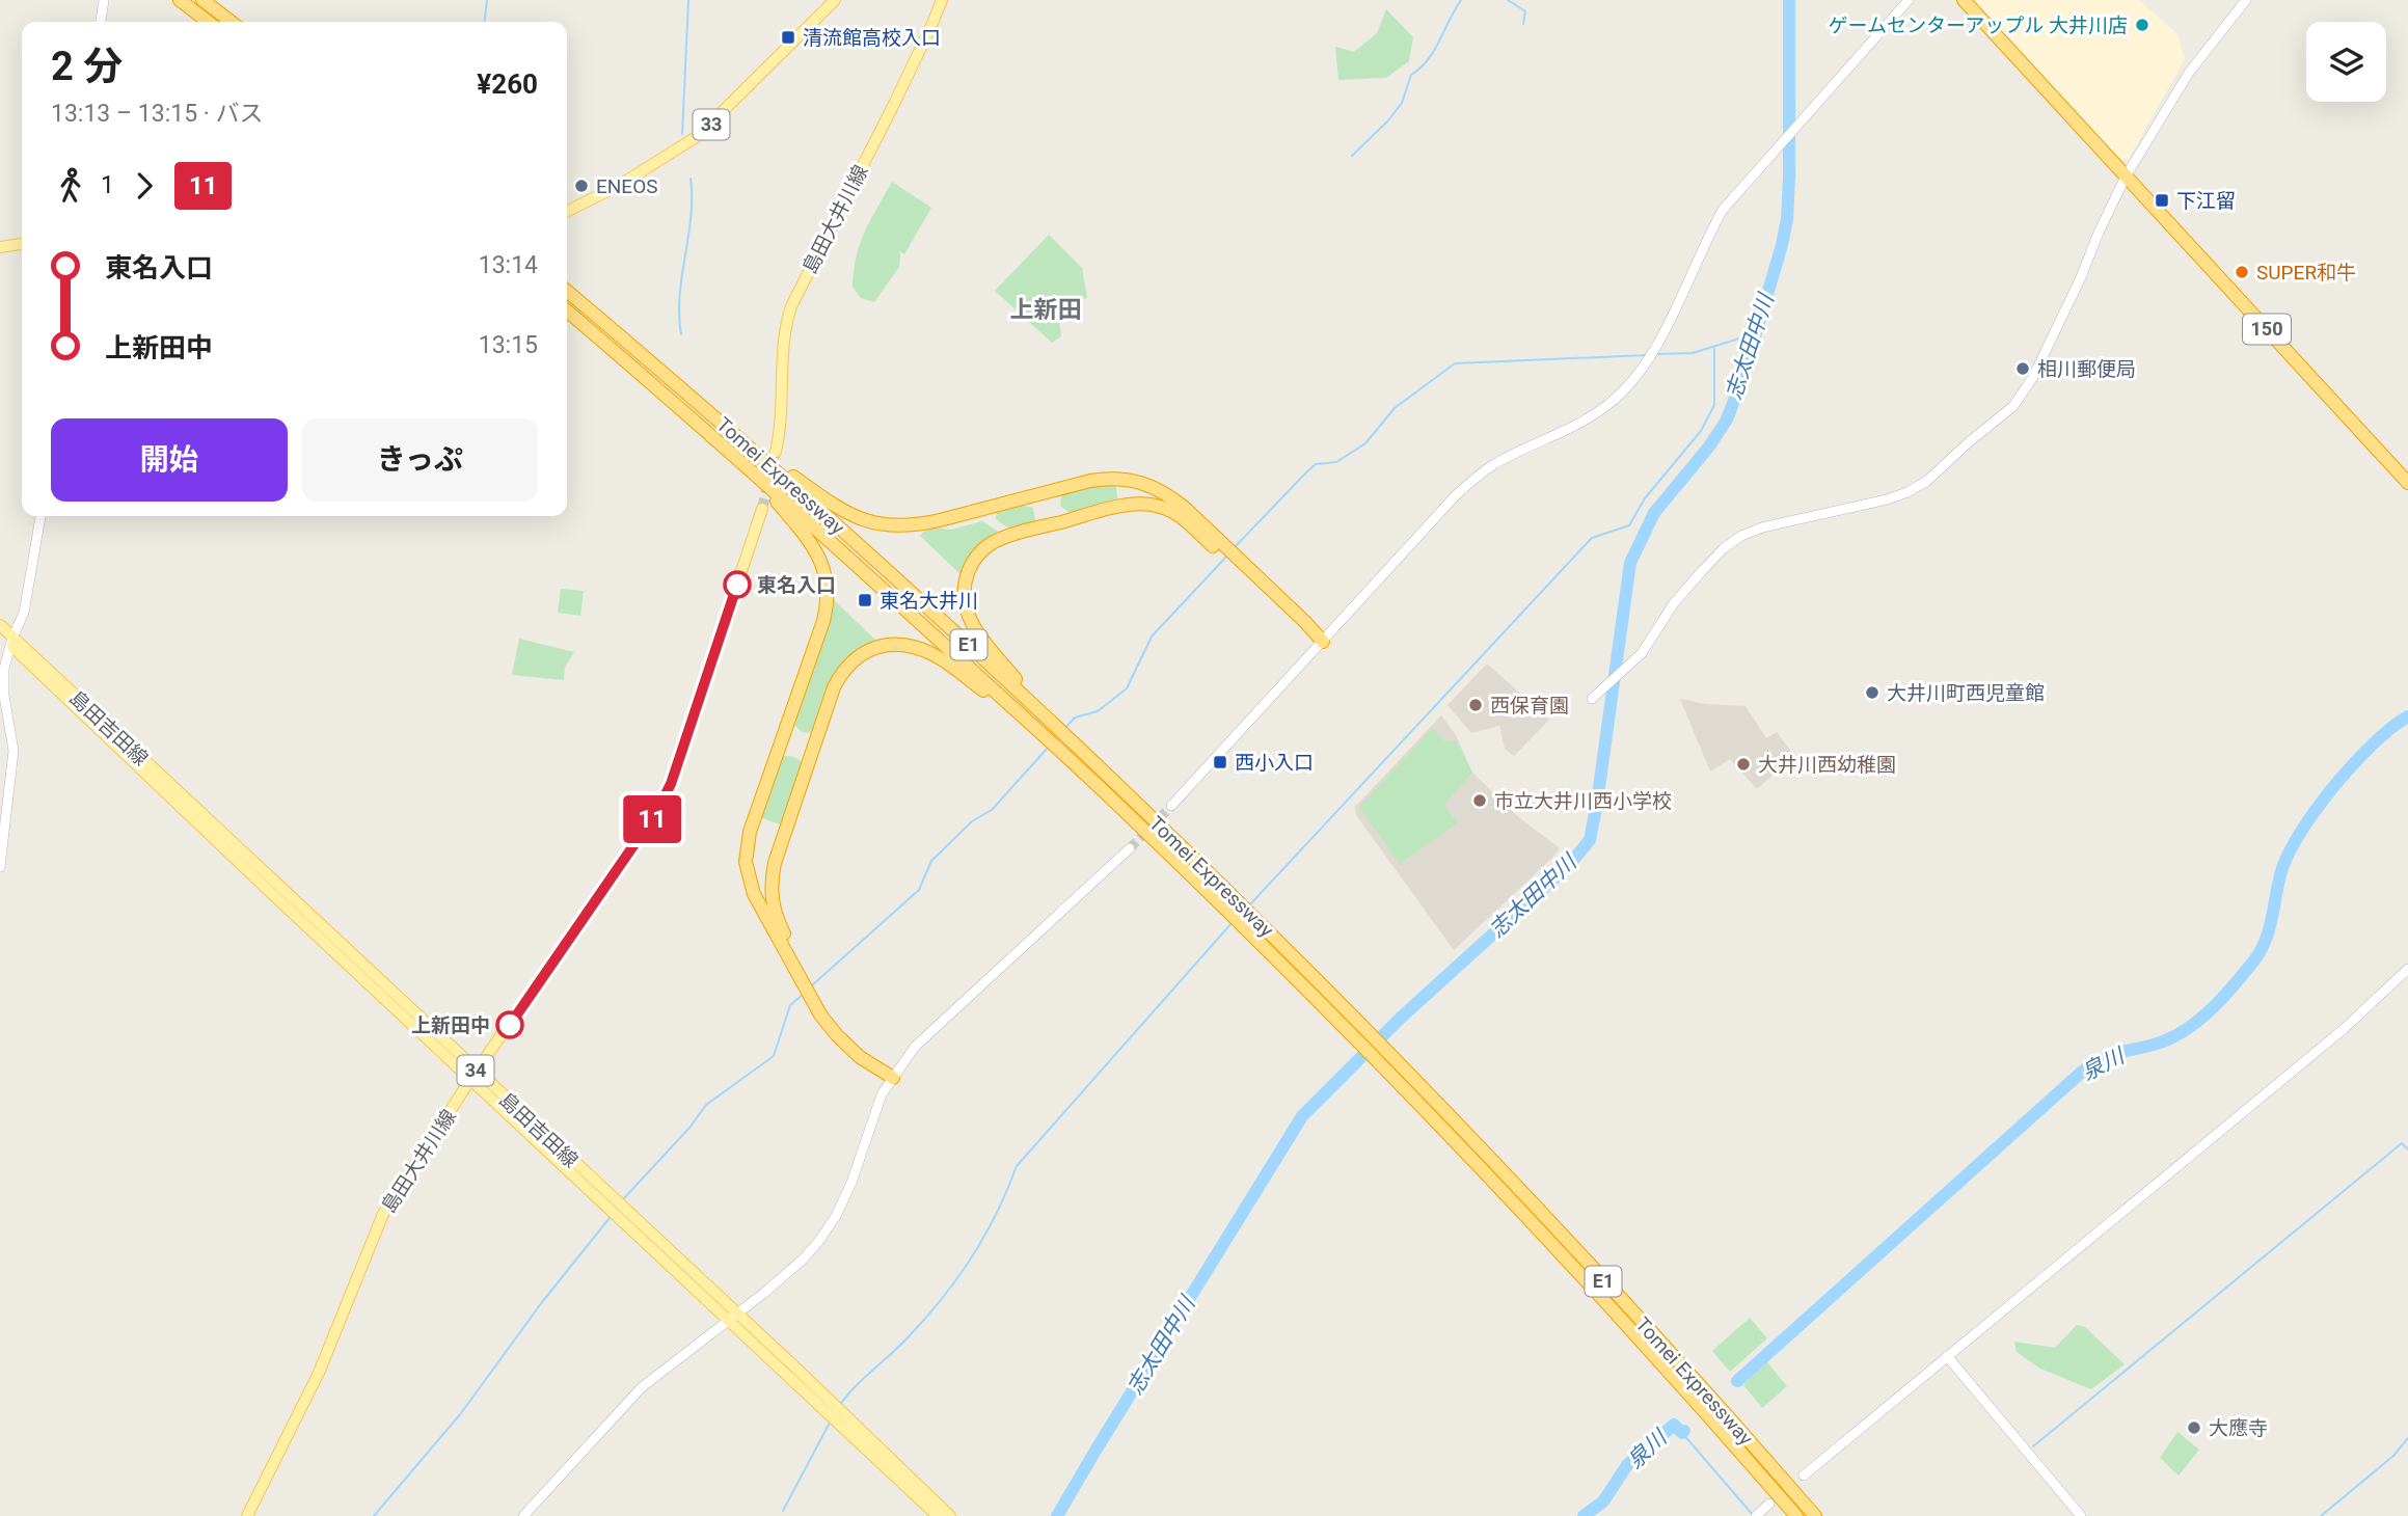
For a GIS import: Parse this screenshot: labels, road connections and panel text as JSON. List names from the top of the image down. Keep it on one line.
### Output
{"streets":{"highway":["150","Tomei Expressway","E1"],"main road":["33","島田大井川線","島田吉田線","34"]},"crossings":[["島田大井川線","島田吉田線"]],"districts":["上新田"],"water":["志太田中川","泉川"],"places":{"other":["ゲームセンターアップル 大井川店","ENEOS","SUPER和牛","相川郵便局","東名入口","大井川町西児童館","西保育園","大井川西幼稚園","市立大井川西小学校","上新田中","大應寺"],"transit":["清流館高校入口","下江留","東名大井川","西小入口"]},"lines":["bus line 11"],"page":{"on_map":"11","heading":["2 分","13:13 – 13:15 · バス","¥260"],"legs":["1","11"],"list":[{"name":"東名入口","value":"13:14"},{"name":"上新田中","value":"13:15"}],"buttons":["開始","きっぷ"]}}
